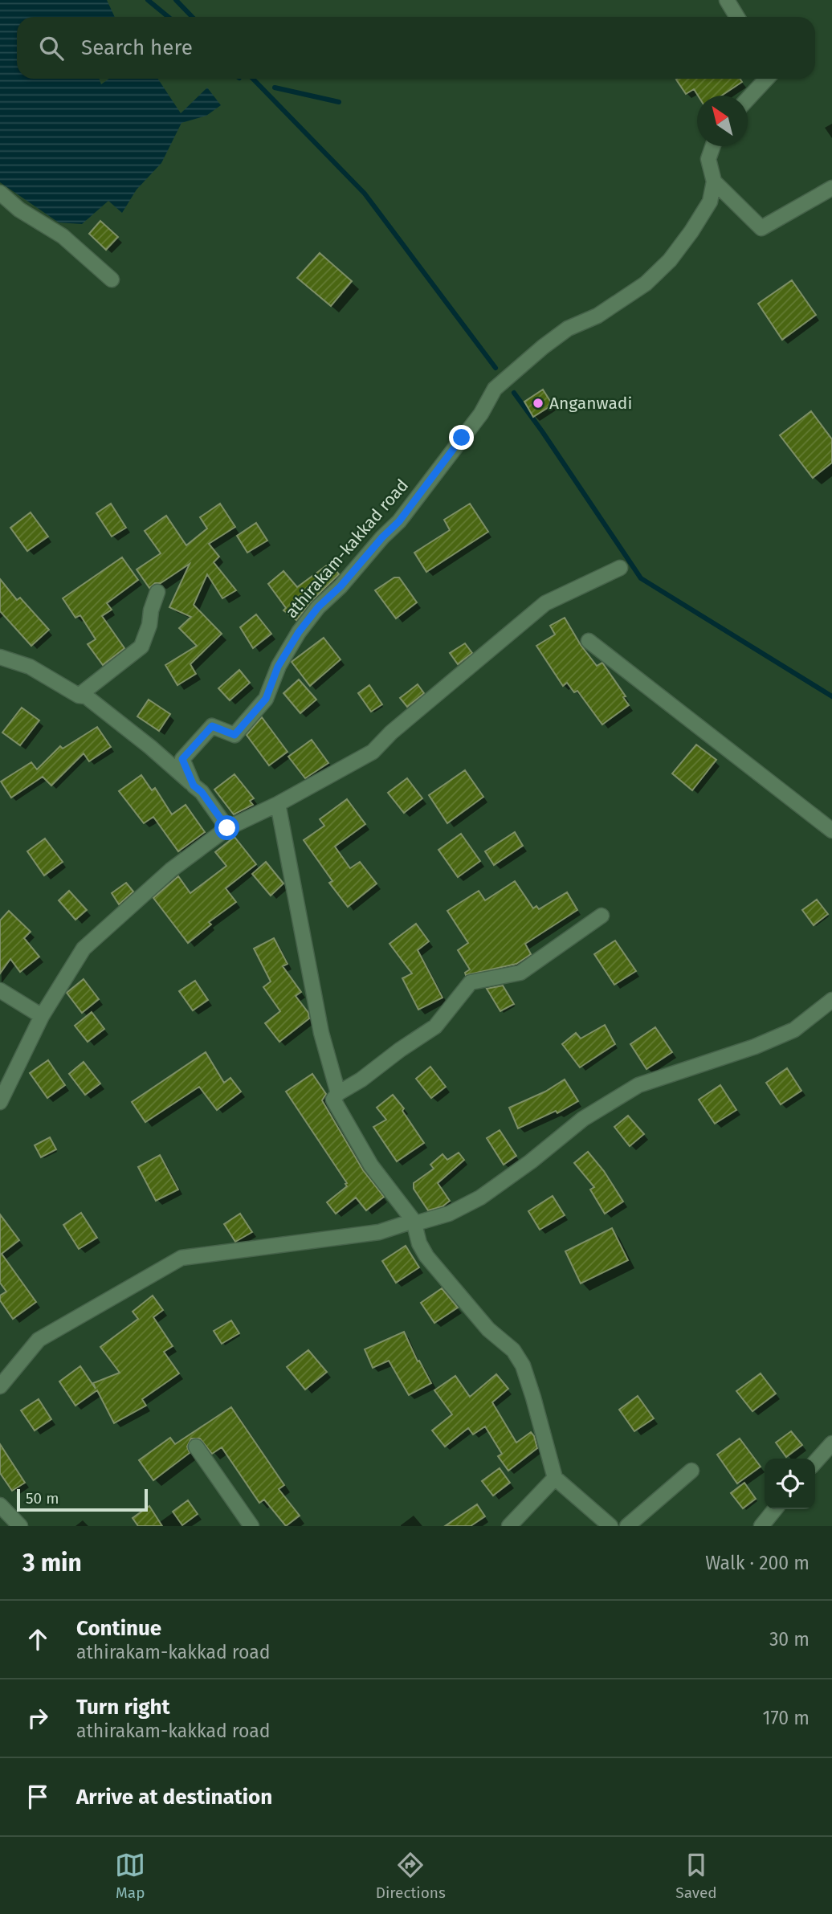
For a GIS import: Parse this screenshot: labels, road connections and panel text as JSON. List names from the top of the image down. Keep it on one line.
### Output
{"streets":{"street":["athirakam-kakkad road"]},"places":["Anganwadi"],"scale_bar":"50 m","north":"top left","page":{"search":"Search here","scale":"50 m","heading":["3 min","Walk · 200 m"],"list":[["Continue","athirakam-kakkad road","30 m"],["Turn right","athirakam-kakkad road","170 m"],"Arrive at destination"],"nav":["Map","Directions","Saved"]}}
